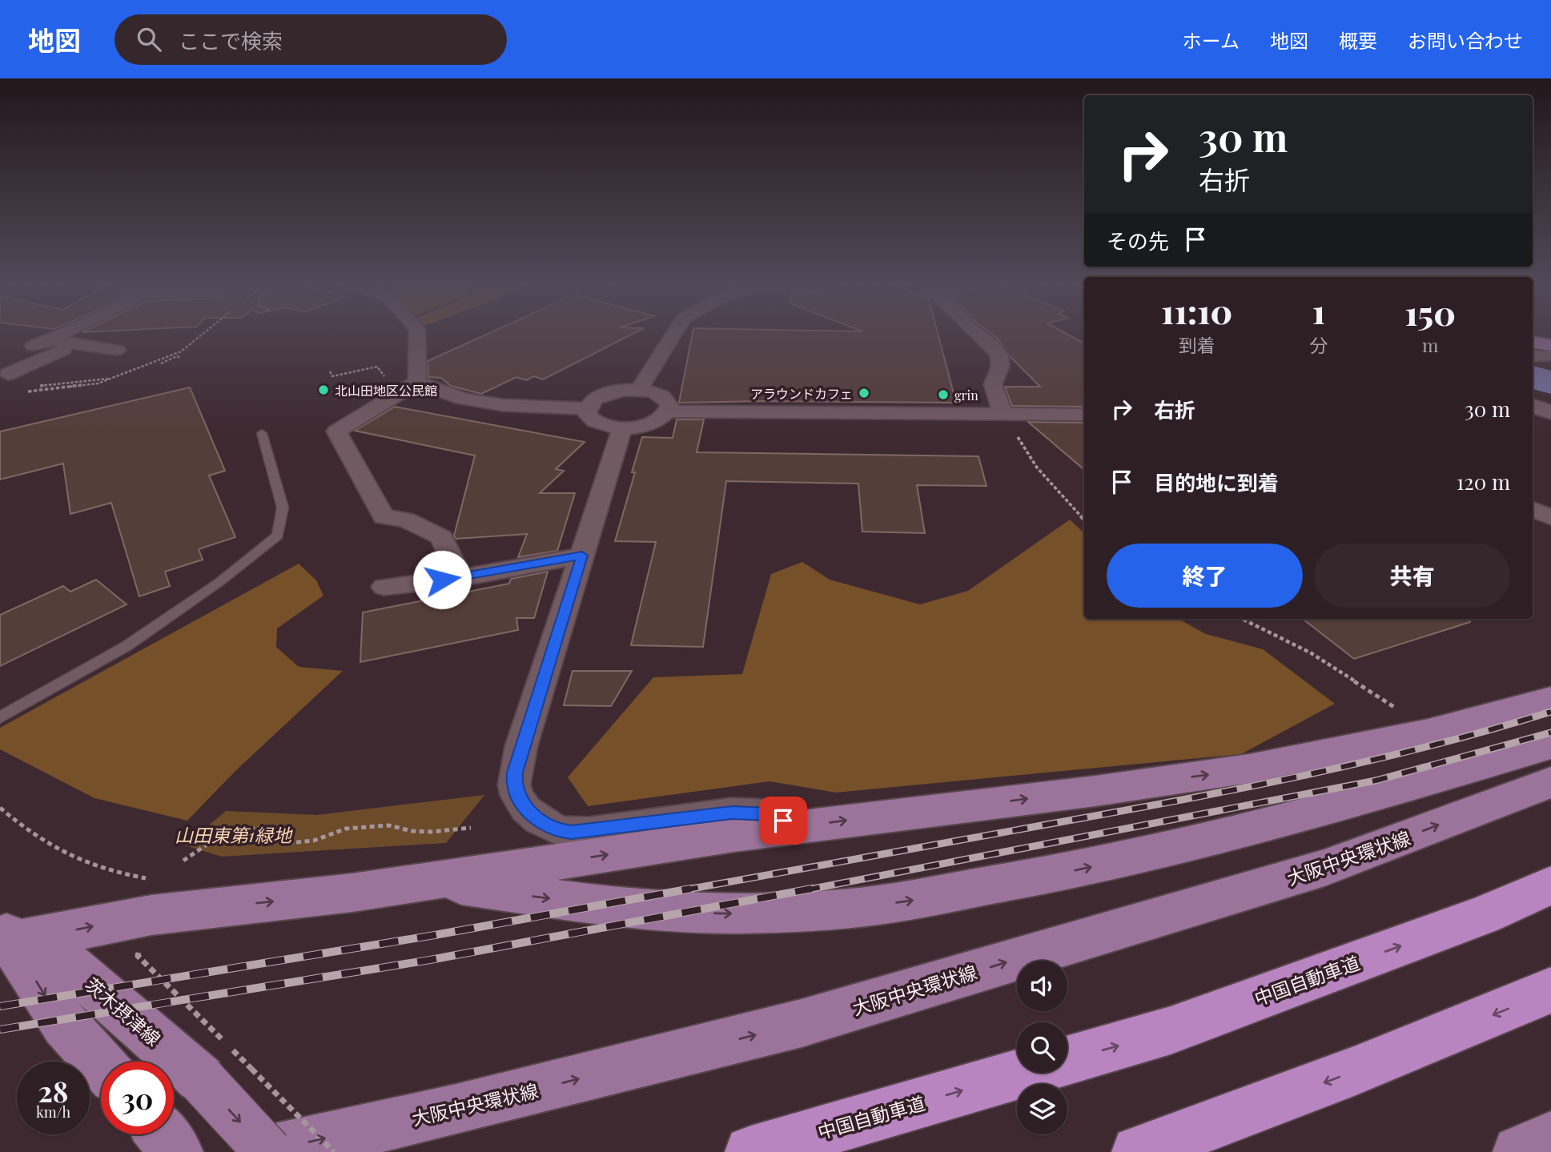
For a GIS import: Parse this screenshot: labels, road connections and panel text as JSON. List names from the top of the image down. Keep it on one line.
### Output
{"streets":{"highway":["中国自動車道"],"main road":["大阪中央環状線","茨木摂津線"]},"crossings":[["大阪中央環状線","茨木摂津線"]],"parks":["山田東第1緑地"],"places":["北山田地区公民館","アラウンドカフェ","grin"],"page":{"header":"地図","search":"ここで検索","nav":["ホーム","地図","概要","お問い合わせ"],"turn":["30 m","右折"],"then":"その先","eta":["11:10","到着","1","分","150","m"],"list":[{"name":"右折","value":"30 m"},{"name":"目的地に到着","value":"120 m"}],"buttons":["終了","共有"],"speed":"28 km/h","limit":"30"}}
